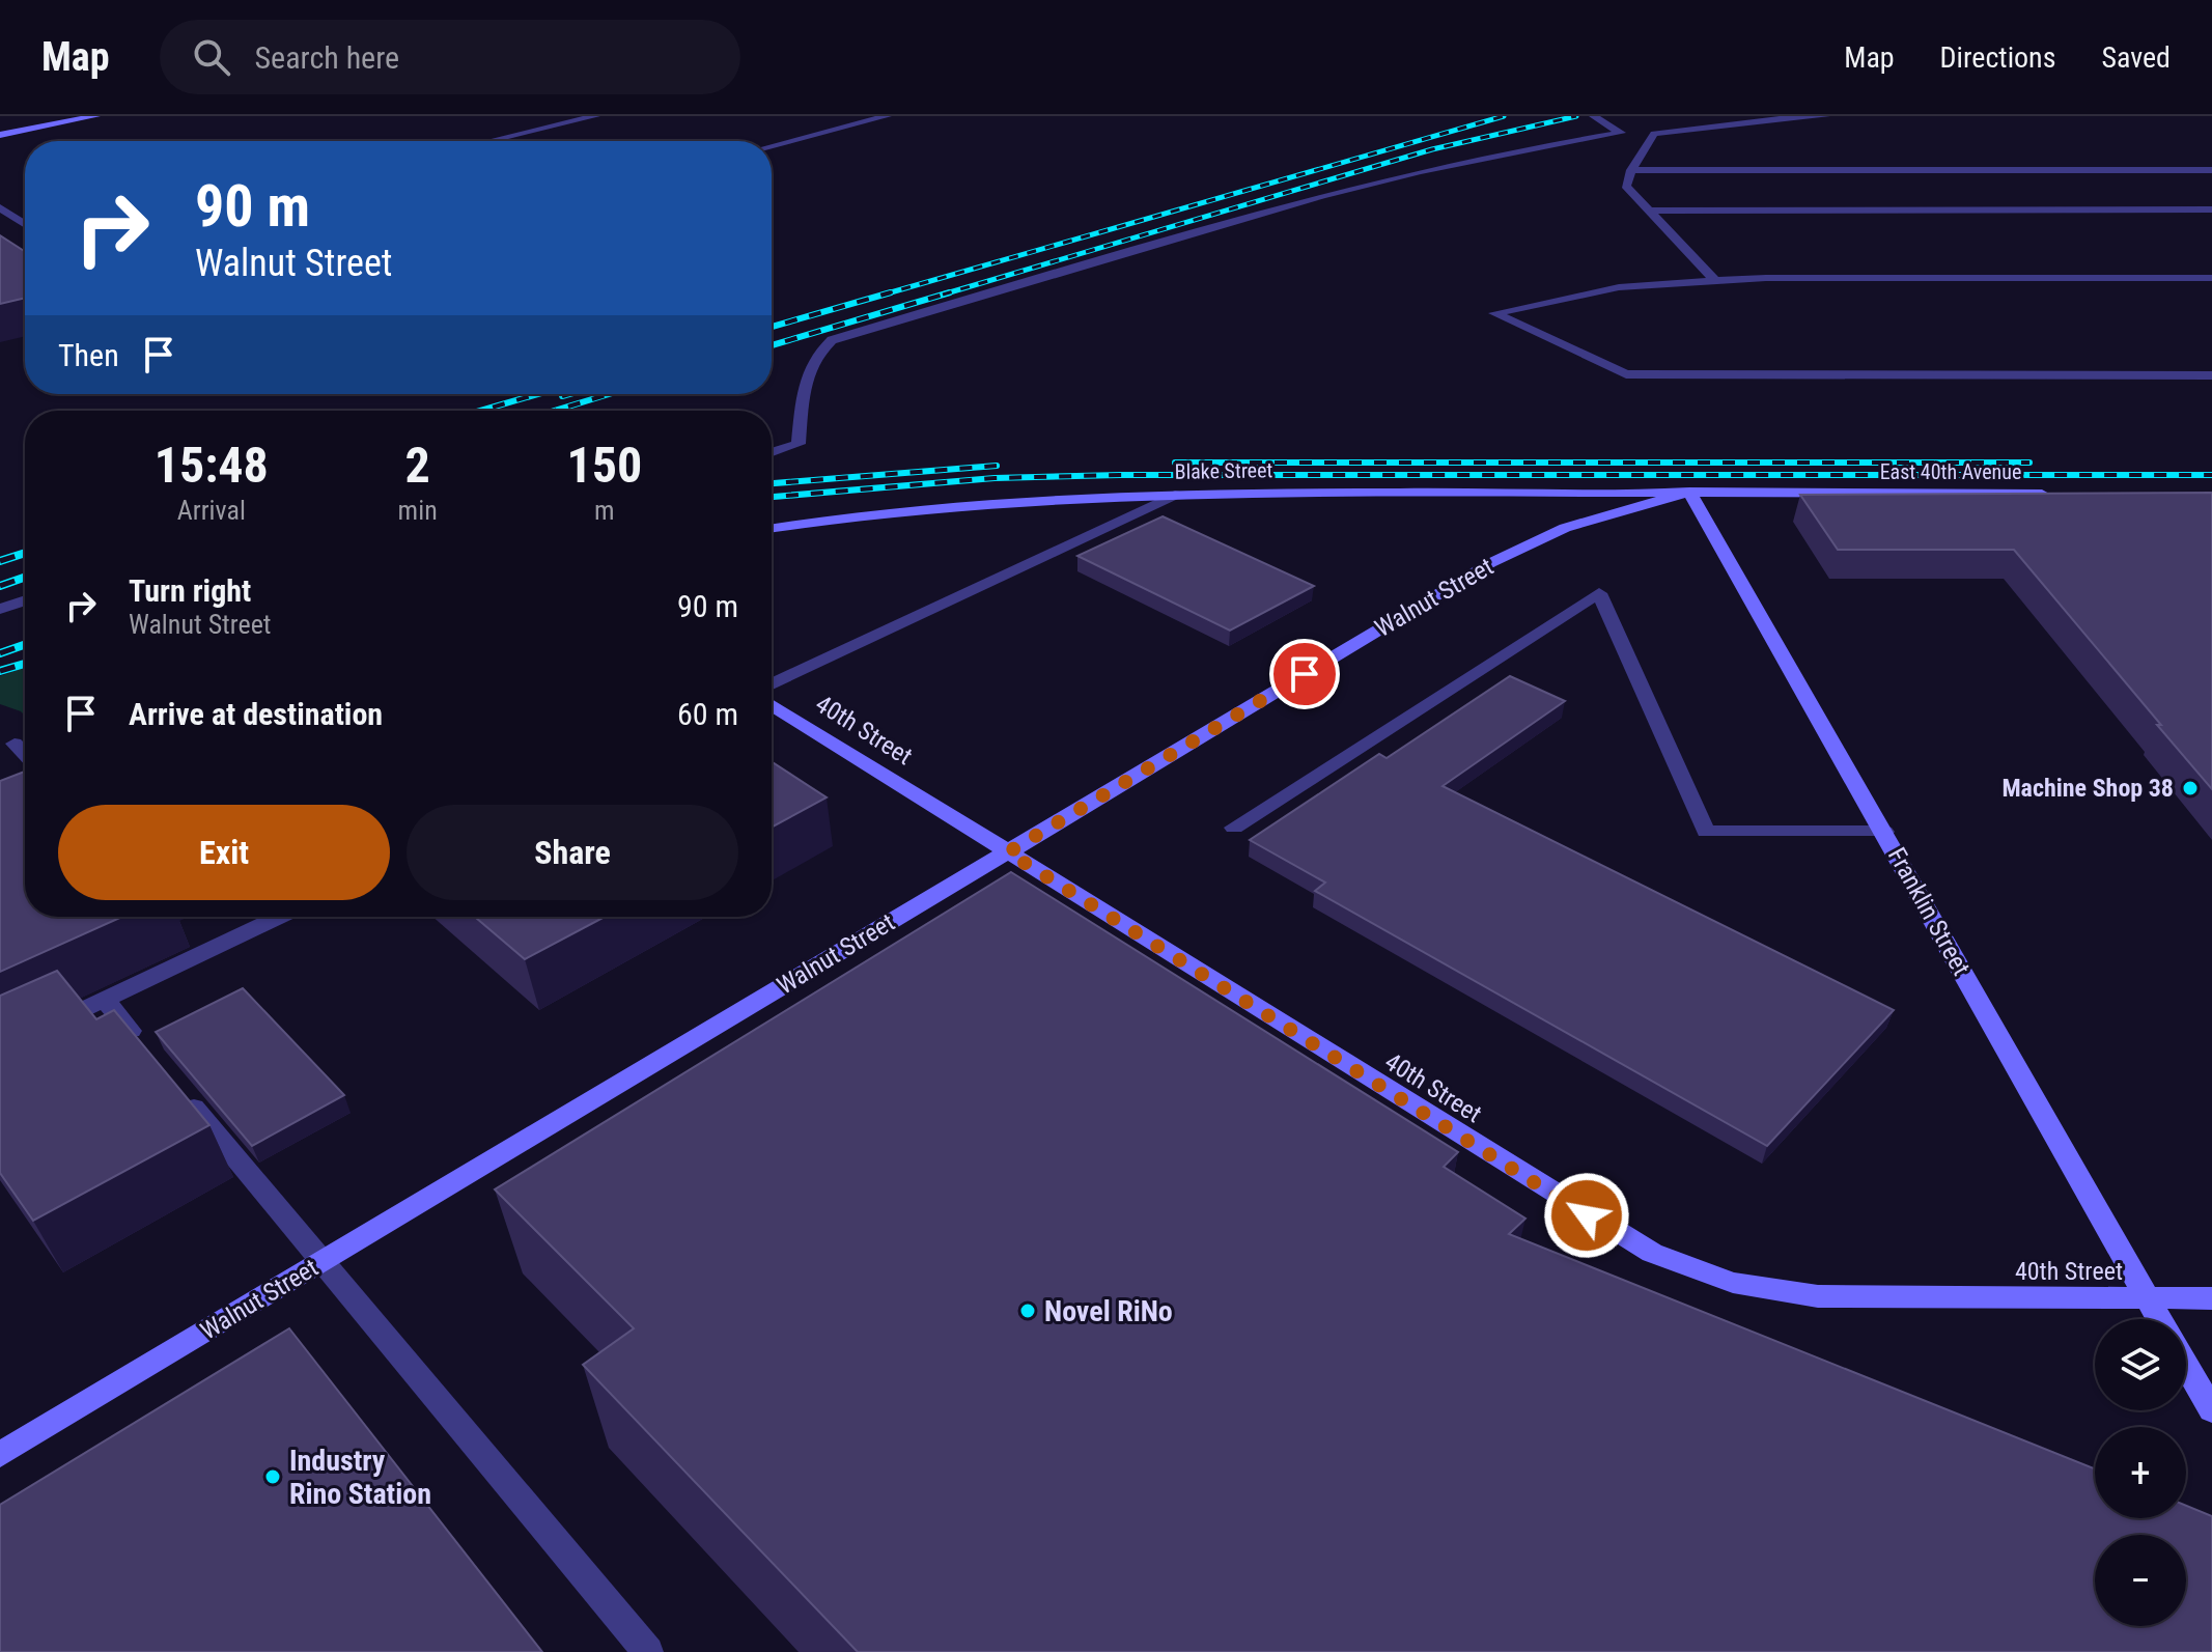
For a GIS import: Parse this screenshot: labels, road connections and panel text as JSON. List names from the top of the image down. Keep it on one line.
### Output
{"streets":{"street":["Blake Street","East 40th Avenue","Walnut Street","40th Street","Franklin Street"]},"crossings":[["Blake Street","East 40th Avenue"],["Blake Street","Walnut Street"],["Blake Street","Franklin Street"],["East 40th Avenue","Walnut Street"],["East 40th Avenue","Franklin Street"],["Walnut Street","40th Street"],["Walnut Street","Franklin Street"],["40th Street","Franklin Street"]],"places":["Machine Shop 38","Novel RiNo","Industry Rino Station"],"page":{"header":"Map","search":"Search here","nav":["Map","Directions","Saved"],"turn":["90 m","Walnut Street"],"then":"Then","eta":["15:48","Arrival","2","min","150","m"],"list":[{"name":"Turn right","note":"Walnut Street","value":"90 m"},{"name":"Arrive at destination","value":"60 m"}],"buttons":["Exit","Share"],"map_buttons":["+","−"]}}
